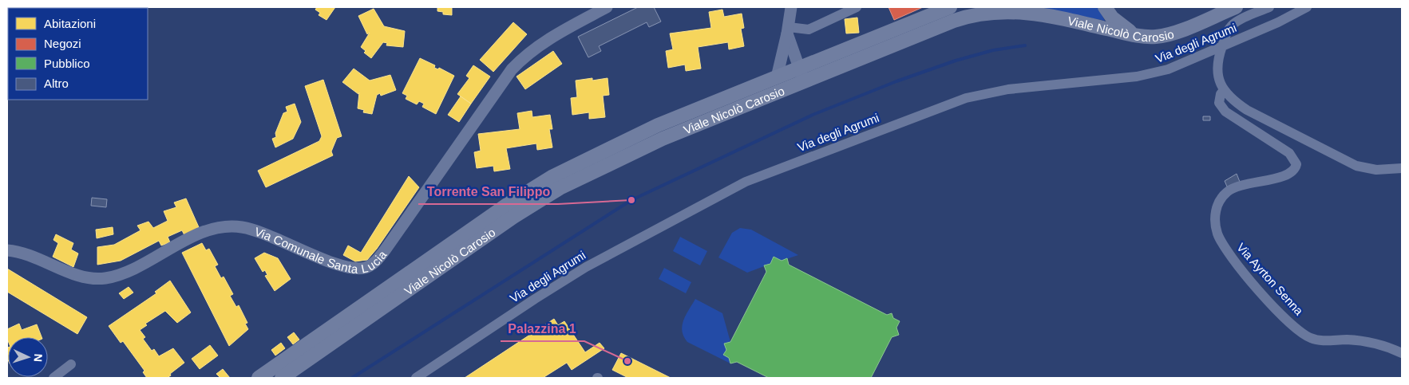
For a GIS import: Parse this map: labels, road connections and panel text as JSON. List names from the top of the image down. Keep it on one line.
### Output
{"streets":{"main road":["Viale Nicolò Carosio"],"street":["Via degli Agrumi","Via Comunale Santa Lucia","Via Ayrton Senna"]},"places":["Torrente San Filippo","Palazzina 1"],"legend":["Abitazioni","Negozi","Pubblico","Altro"],"north":"right"}
